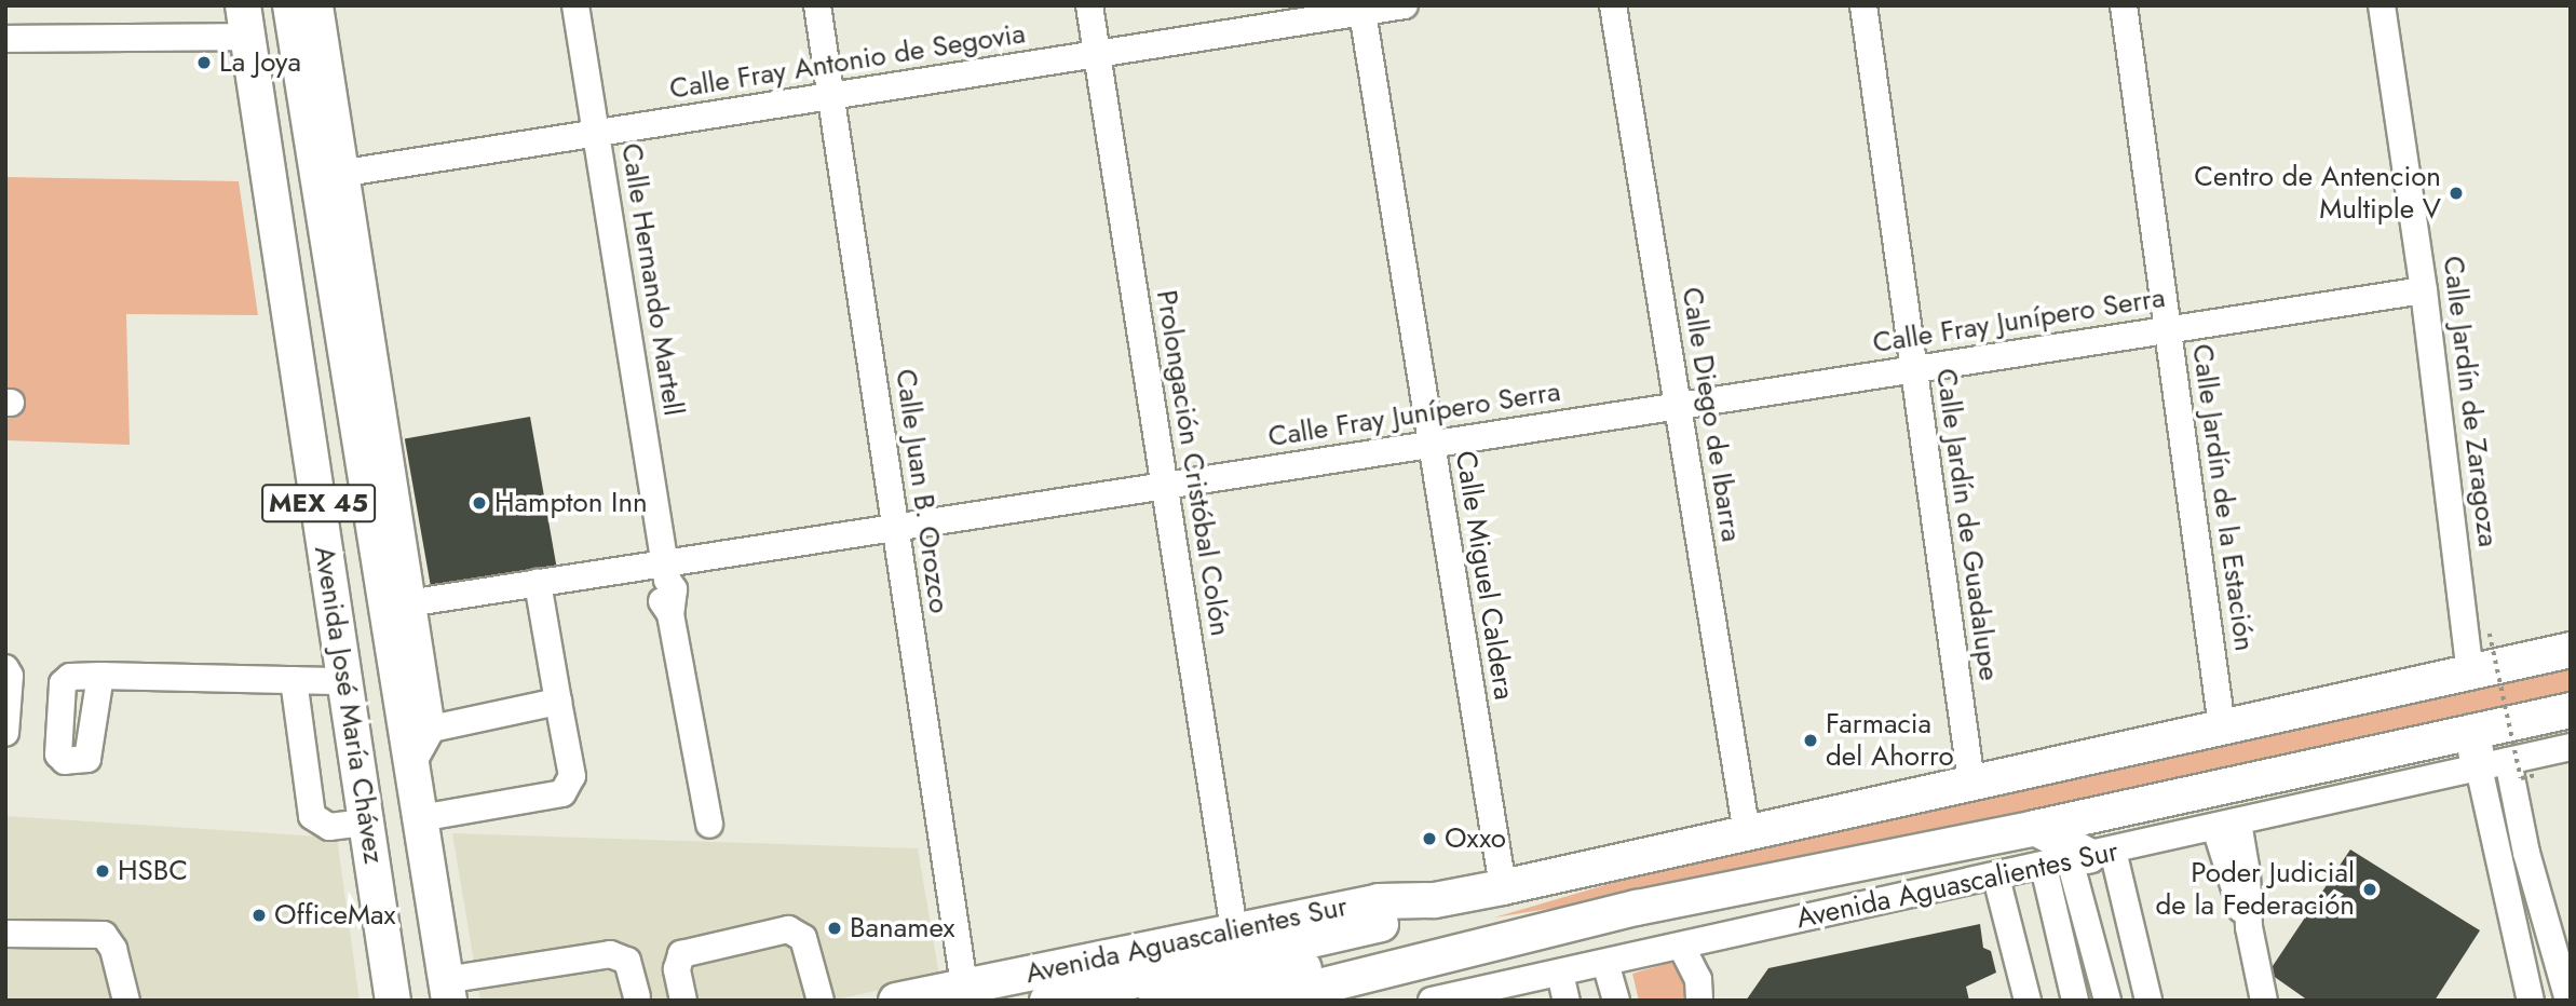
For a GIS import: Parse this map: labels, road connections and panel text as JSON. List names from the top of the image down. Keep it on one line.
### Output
{"streets":{"main road":["MEX 45","Avenida José María Chávez","Avenida Aguascalientes Sur"],"street":["Calle Fray Antonio de Segovia","Calle Hernando Martell","Calle Fray Junípero Serra","Calle Jardín de Zaragoza","Calle Diego de Ibarra","Prolongación Cristóbal Colón","Calle Juan B. Orozco","Calle Jardín de la Estación","Calle Jardín de Guadalupe","Calle Miguel Caldera"]},"crossings":[["Calle Fray Antonio de Segovia","Calle Hernando Martell"],["Calle Fray Antonio de Segovia","Prolongación Cristóbal Colón"],["Calle Fray Antonio de Segovia","Calle Juan B. Orozco"],["Calle Fray Antonio de Segovia","Calle Miguel Caldera"],["Calle Hernando Martell","Calle Fray Junípero Serra"],["Calle Fray Junípero Serra","Calle Jardín de Zaragoza"],["Calle Fray Junípero Serra","Calle Diego de Ibarra"],["Calle Fray Junípero Serra","Prolongación Cristóbal Colón"],["Calle Fray Junípero Serra","Calle Juan B. Orozco"],["Calle Fray Junípero Serra","Calle Jardín de la Estación"],["Calle Fray Junípero Serra","Calle Jardín de Guadalupe"],["Calle Fray Junípero Serra","Calle Miguel Caldera"],["Calle Jardín de Zaragoza","Avenida Aguascalientes Sur"],["Calle Diego de Ibarra","Avenida Aguascalientes Sur"],["Prolongación Cristóbal Colón","Avenida Aguascalientes Sur"],["Calle Juan B. Orozco","Avenida Aguascalientes Sur"],["Calle Jardín de la Estación","Avenida Aguascalientes Sur"],["Calle Jardín de Guadalupe","Avenida Aguascalientes Sur"],["Calle Miguel Caldera","Avenida Aguascalientes Sur"]],"places":["La Joya","Centro de Antencion Multiple V","Hampton Inn","Farmacia del Ahorro","Oxxo","HSBC","Poder Judicial de la Federación","OfficeMax","Banamex"]}
